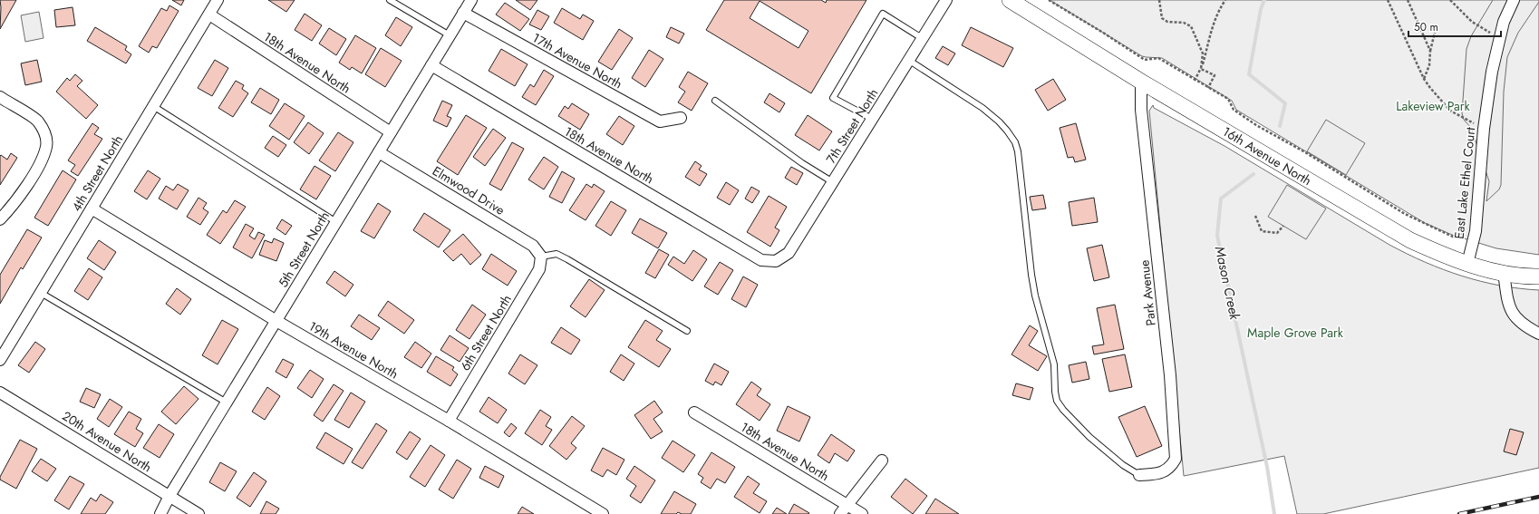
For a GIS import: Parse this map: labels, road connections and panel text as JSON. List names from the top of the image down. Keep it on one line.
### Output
{"streets":{"main road":["16th Avenue North"],"street":["17th Avenue North","18th Avenue North","7th Street North","4th Street North","East Lake Ethel Court","Elmwood Drive","5th Street North","Park Avenue","6th Street North","19th Avenue North","20th Avenue North"]},"crossings":[["17th Avenue North","5th Street North"],["18th Avenue North","7th Street North"],["18th Avenue North","4th Street North"],["18th Avenue North","5th Street North"],["16th Avenue North","East Lake Ethel Court"],["16th Avenue North","Park Avenue"],["4th Street North","19th Avenue North"],["Elmwood Drive","5th Street North"],["Elmwood Drive","6th Street North"],["5th Street North","19th Avenue North"],["5th Street North","20th Avenue North"],["6th Street North","19th Avenue North"]],"water":["Mason Creek"],"parks":["Lakeview Park","Maple Grove Park"],"scale_bar":"50 m"}
